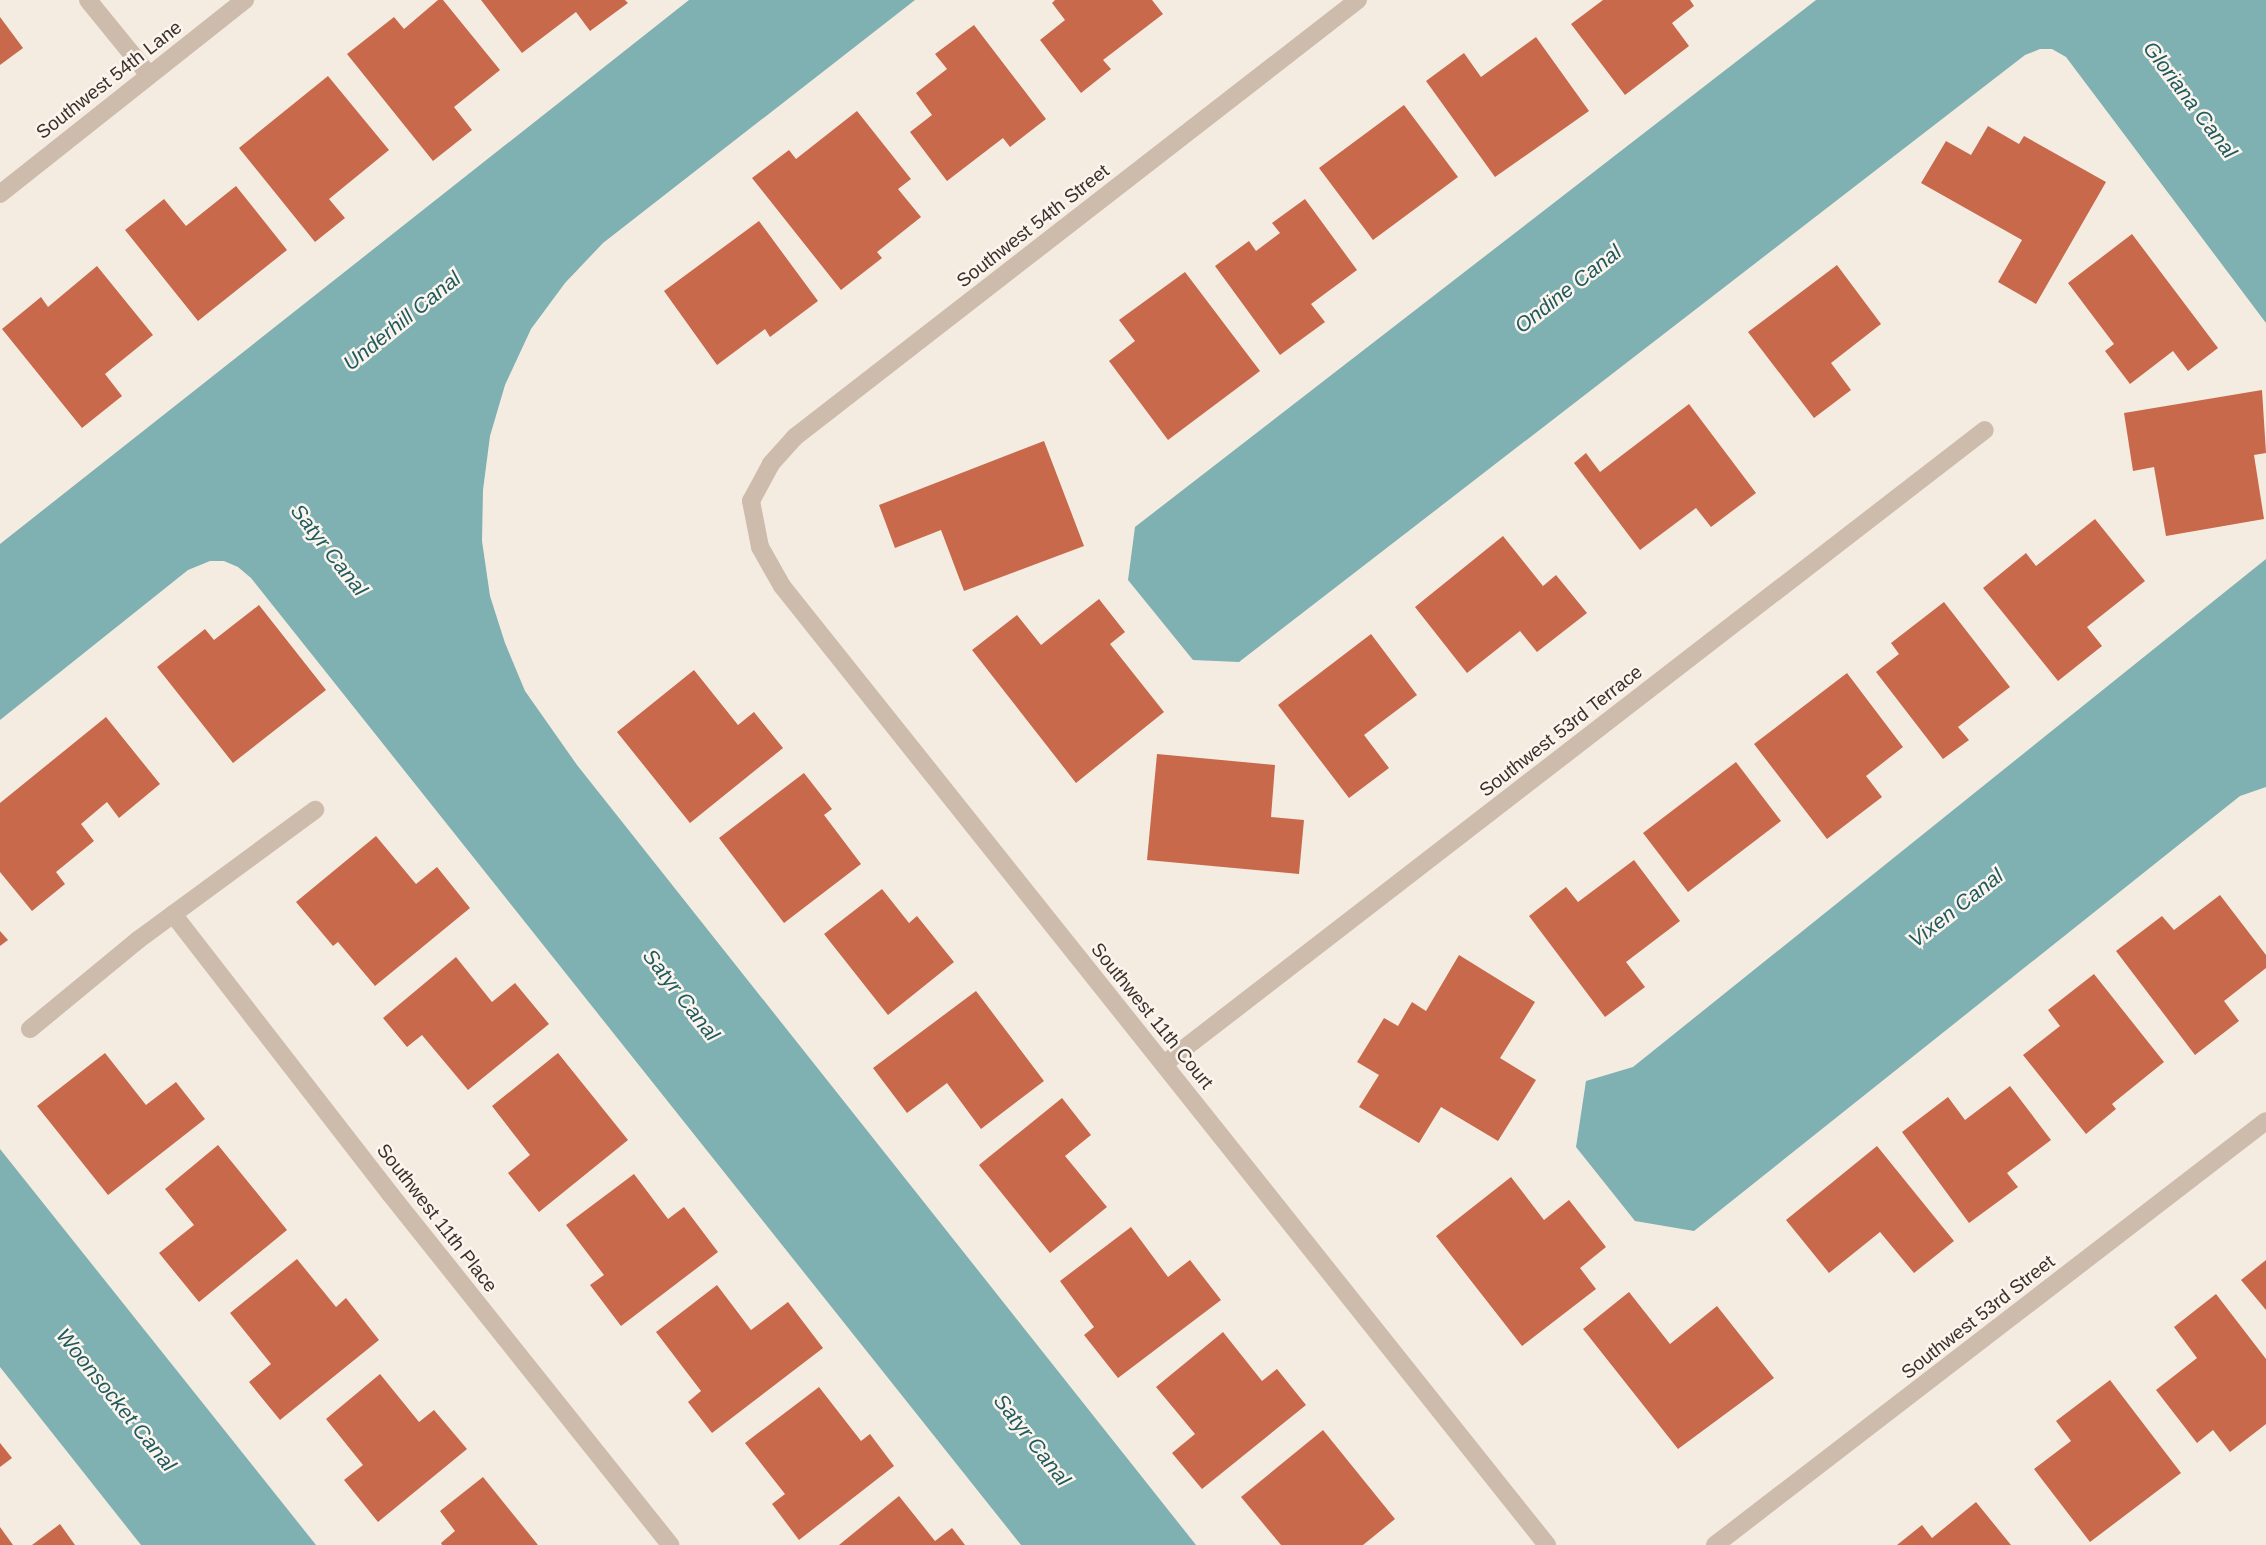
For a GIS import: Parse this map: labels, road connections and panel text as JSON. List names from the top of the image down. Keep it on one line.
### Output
{"streets":{"street":["Southwest 54th Lane","Southwest 54th Street","Southwest 53rd Terrace","Southwest 11th Court","Southwest 11th Place","Southwest 53rd Street"]},"crossings":[["Southwest 54th Street","Southwest 11th Court"],["Southwest 53rd Terrace","Southwest 11th Court"]],"water":["Gloriana Canal","Ondine Canal","Underhill Canal","Satyr Canal","Vixen Canal","Woonsocket Canal"]}
